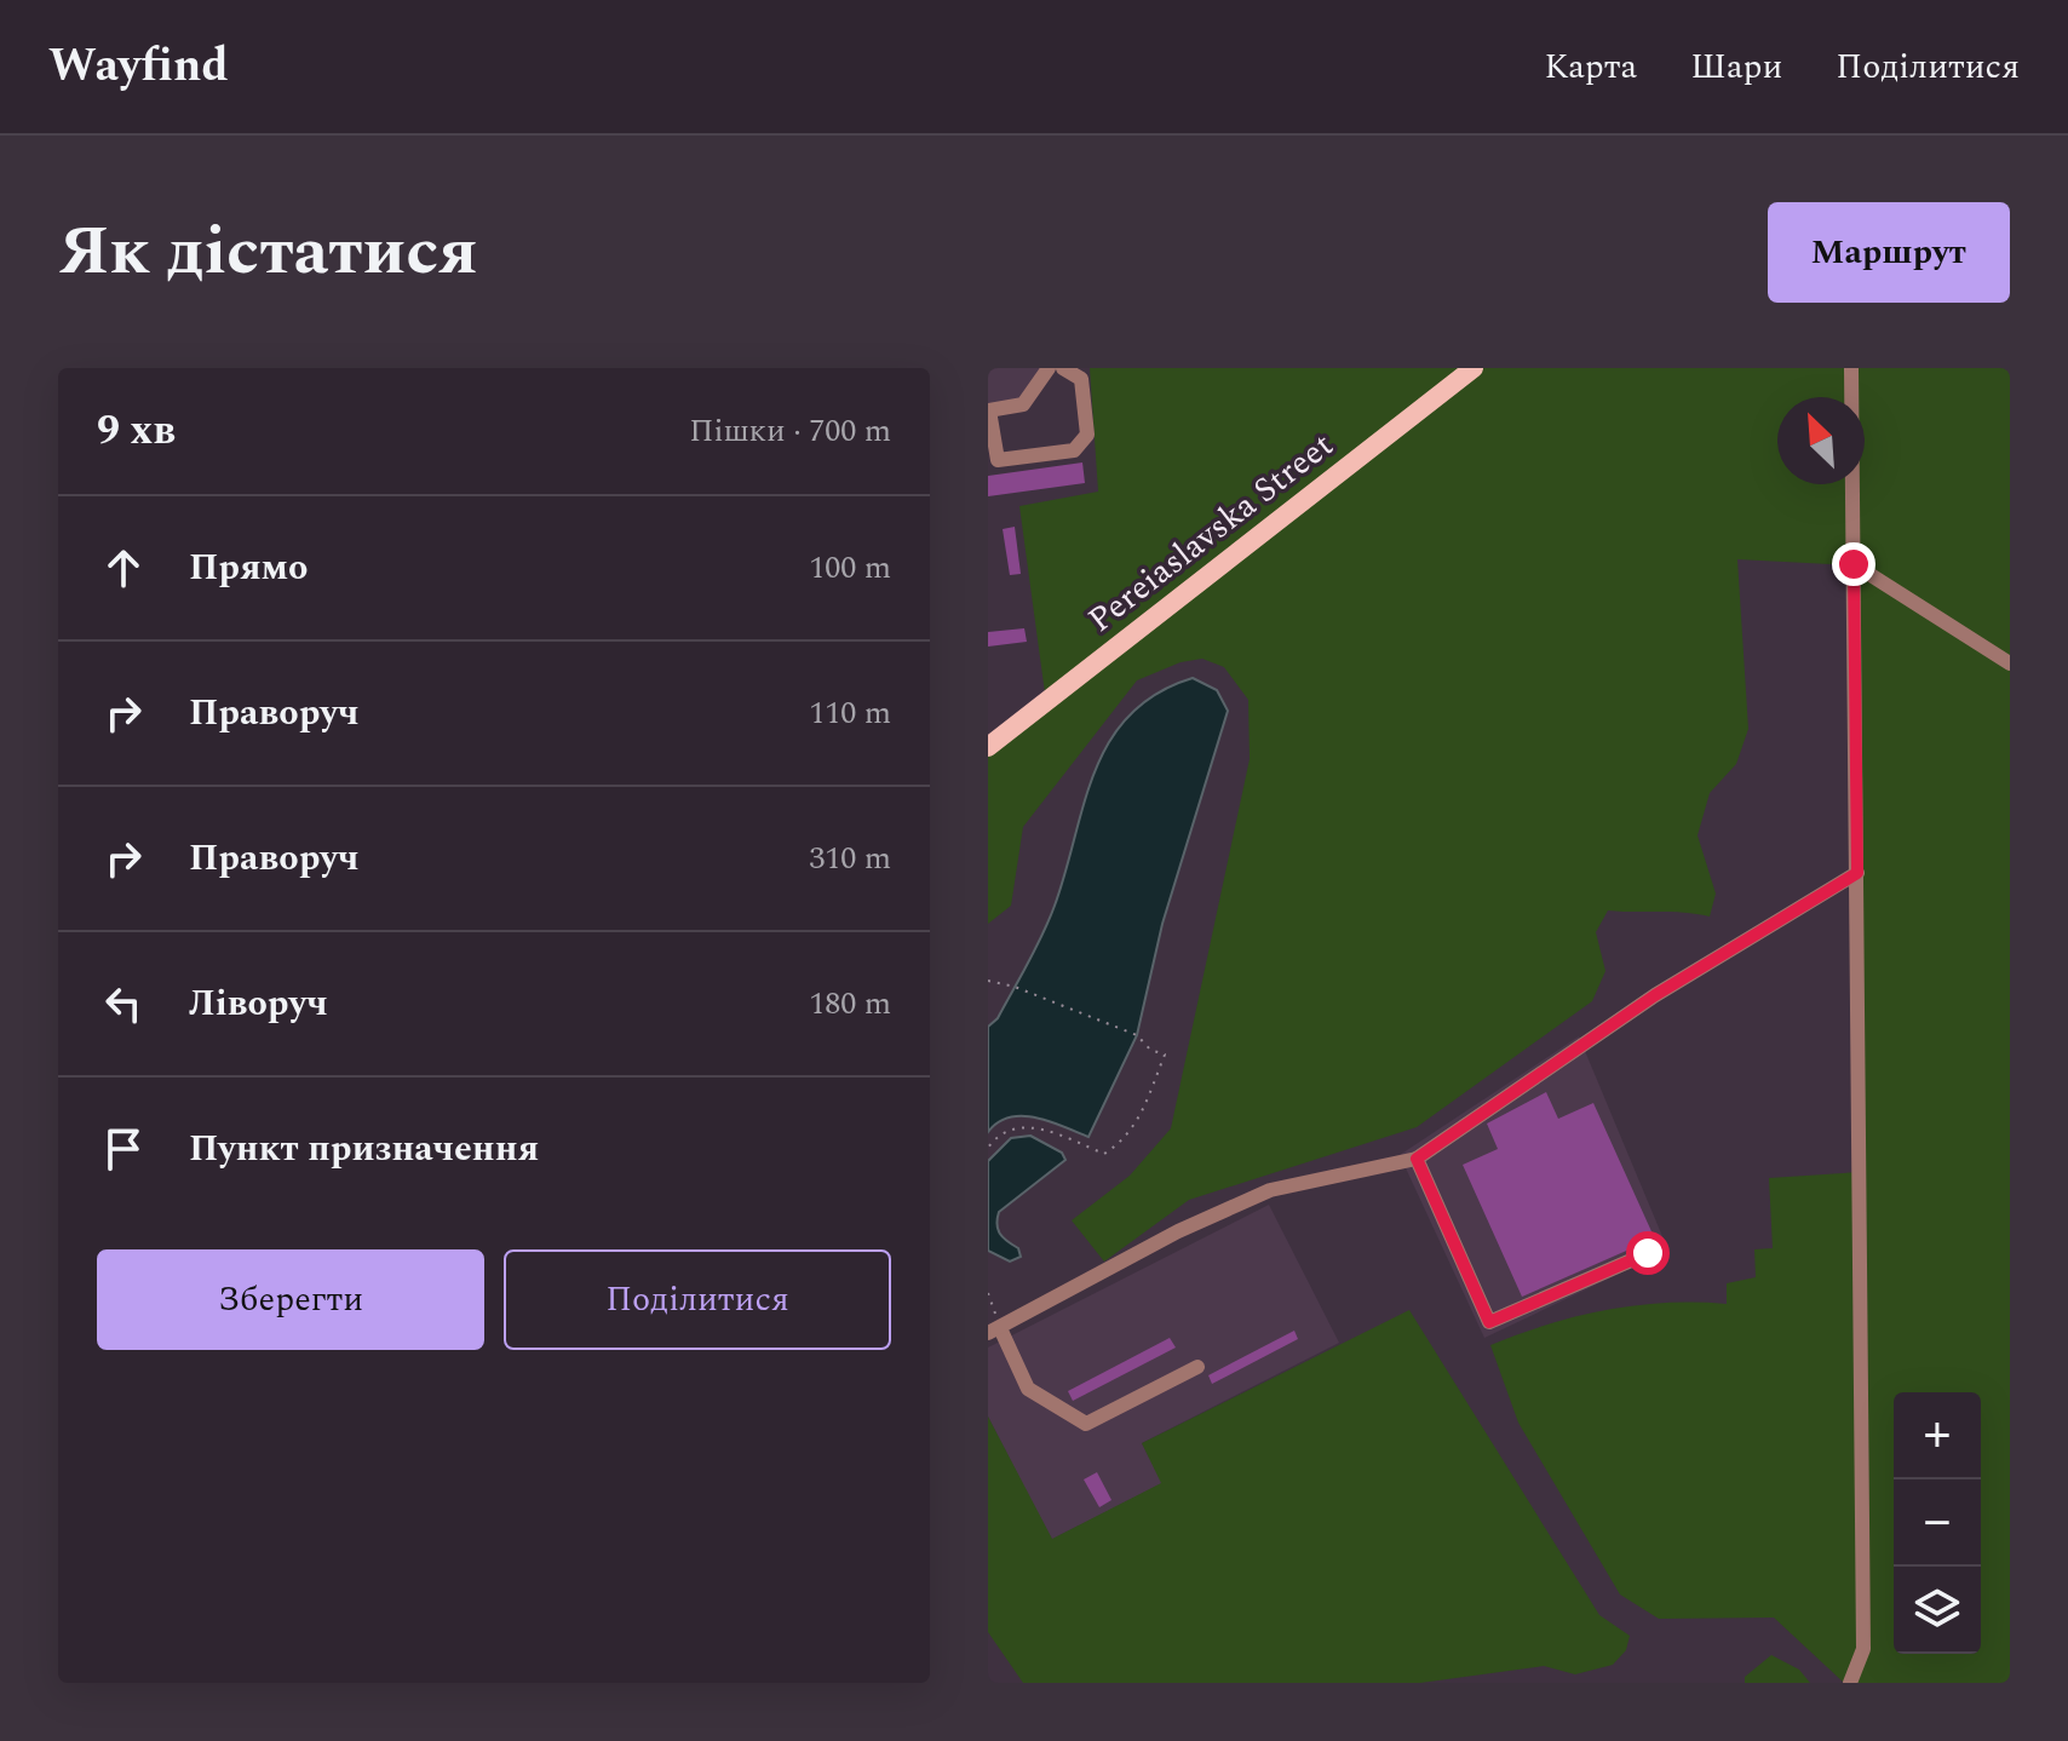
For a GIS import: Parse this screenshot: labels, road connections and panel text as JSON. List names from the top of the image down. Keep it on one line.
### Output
{"streets":{"main road":["Pereiaslavska Street"]},"north":"top left","page":{"header":"Wayfind","nav":["Карта","Шари","Поділитися"],"title":"Як дістатися","buttons":["Маршрут",["Зберегти","Поділитися"]],"heading":["9 хв","Пішки · 700 m"],"list":[["Прямо","100 m"],["Праворуч","110 m"],["Праворуч","310 m"],["Ліворуч","180 m"],"Пункт призначення"],"map_buttons":["+","−"]}}
